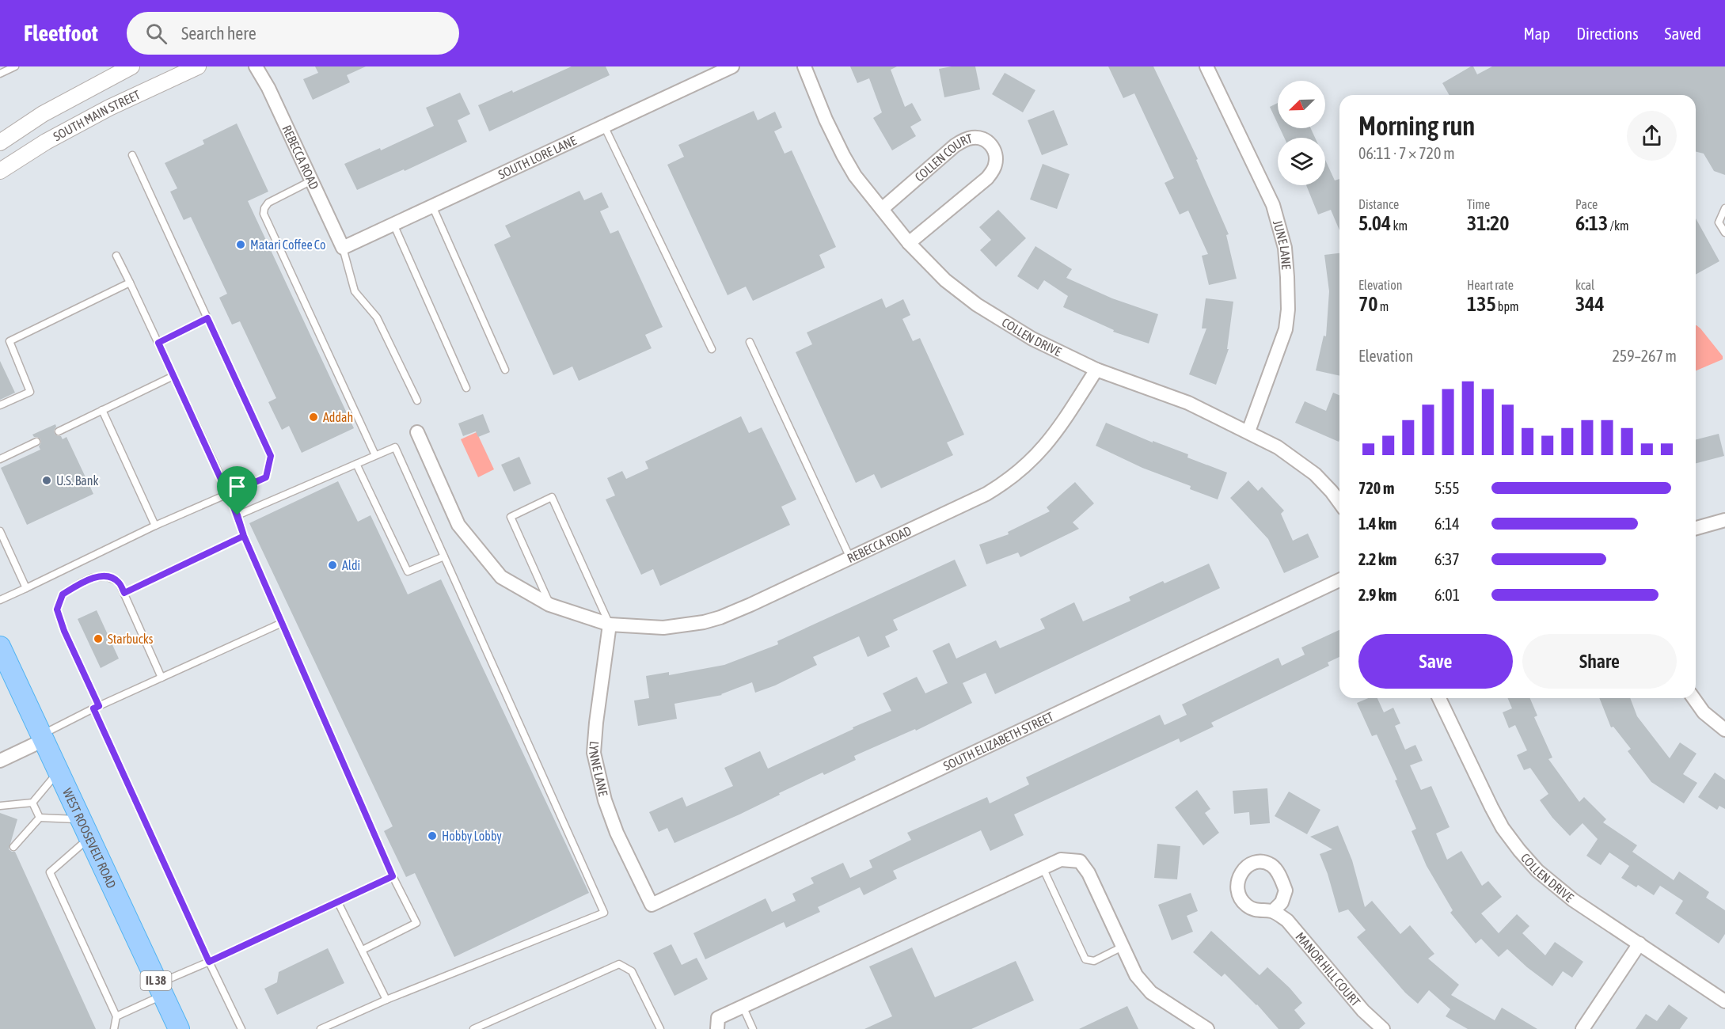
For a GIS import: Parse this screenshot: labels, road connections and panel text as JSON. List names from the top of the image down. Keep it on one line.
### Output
{"streets":{"main road":["WEST ROOSEVELT ROAD","IL 38"],"street":["SOUTH MAIN STREET","REBECCA ROAD","SOUTH LORE LANE","COLLEN COURT","JUNE LANE","COLLEN DRIVE","SOUTH ELIZABETH STREET","LYNNE LANE","MANOR HILL COURT"]},"crossings":[["REBECCA ROAD","SOUTH LORE LANE"],["REBECCA ROAD","COLLEN DRIVE"],["REBECCA ROAD","LYNNE LANE"],["COLLEN COURT","COLLEN DRIVE"],["JUNE LANE","COLLEN DRIVE"],["SOUTH ELIZABETH STREET","LYNNE LANE"]],"places":["Matari Coffee Co","Addah","U.S. Bank","Aldi","Starbucks","Hobby Lobby"],"north":"bottom left","page":{"header":"Fleetfoot","search":"Search here","nav":["Map","Directions","Saved"],"heading":["Morning run","06:11 · 7 × 720 m"],"stats":[["Distance","5.04 km"],["Time","31:20"],["Pace","6:13 /km"],["Elevation","70 m"],["Heart rate","135 bpm"],["kcal","344"]],"chart":["Elevation","259–267 m"],"list":[{"name":"720 m","note":"5:55"},{"name":"1.4 km","note":"6:14"},{"name":"2.2 km","note":"6:37"},{"name":"2.9 km","note":"6:01"}],"buttons":["Save","Share"]}}
